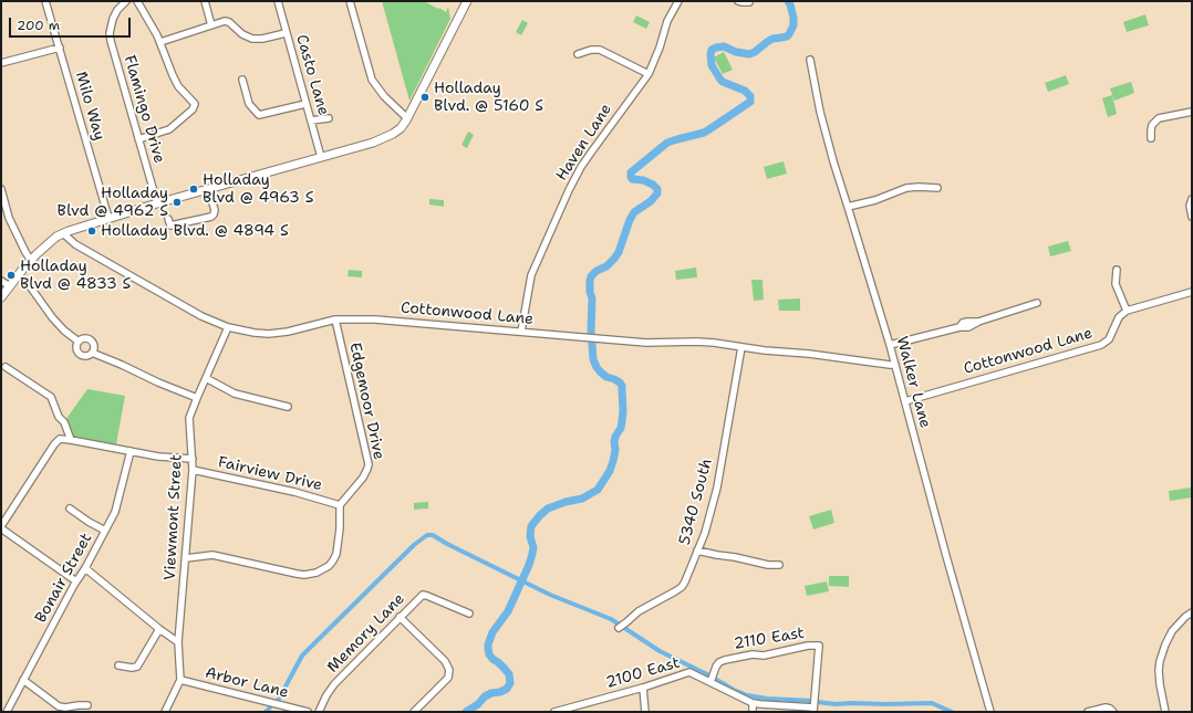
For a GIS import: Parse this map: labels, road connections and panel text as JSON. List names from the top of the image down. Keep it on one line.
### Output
{"streets":{"street":["Casto Lane","Milo Way","Flamingo Drive","Haven Lane","Cottonwood Lane","Walker Lane","Edgemoor Drive","Fairview Drive","5340 South","Viewmont Street","Bonair Street","Memory Lane","2110 East","2100 East","Arbor Lane"]},"crossings":[["Haven Lane","Cottonwood Lane"],["Cottonwood Lane","Walker Lane"],["Cottonwood Lane","Edgemoor Drive"],["Cottonwood Lane","5340 South"],["Cottonwood Lane","Viewmont Street"],["Edgemoor Drive","Fairview Drive"],["Fairview Drive","Viewmont Street"],["Viewmont Street","Arbor Lane"],["2110 East","2100 East"]],"places":["Holladay Blvd. @ 5160 S","Holladay Blvd @ 4963 S","Holladay Blvd @ 4962 S","Holladay Blvd. @ 4894 S","Holladay Blvd @ 4833 S"],"scale_bar":"200 m"}
